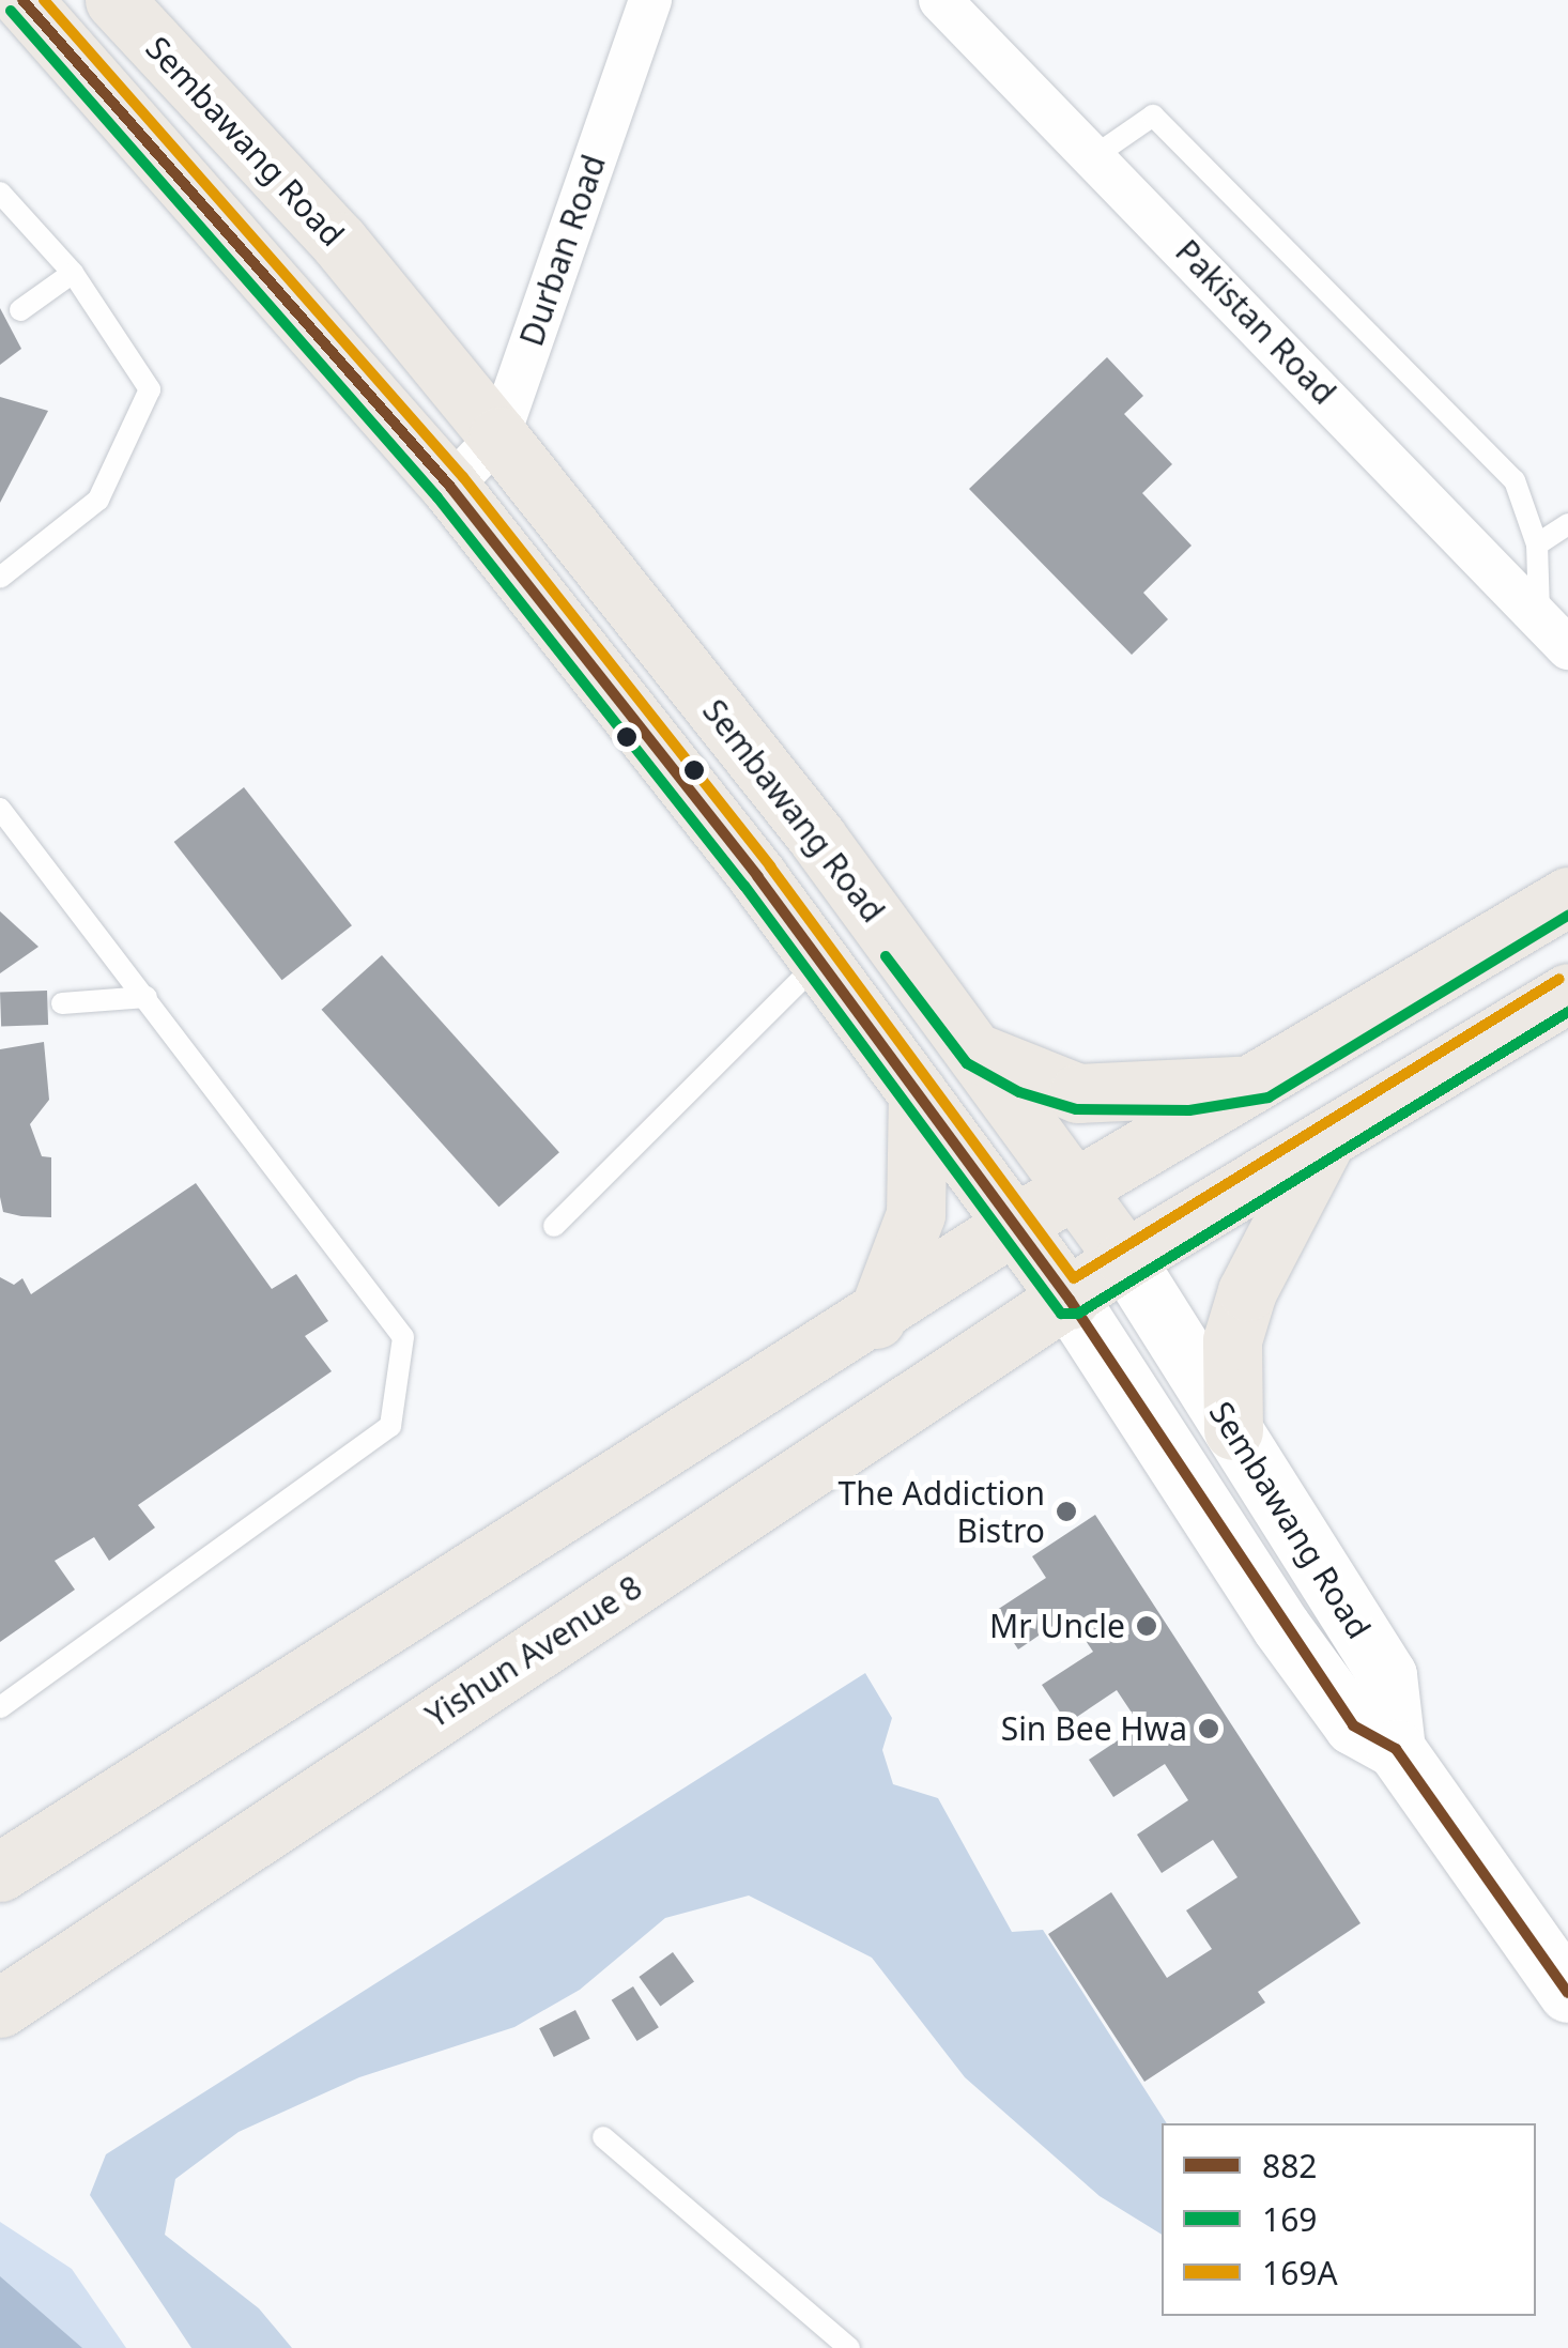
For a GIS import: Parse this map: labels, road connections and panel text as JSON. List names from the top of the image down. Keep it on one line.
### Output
{"streets":{"main road":["Sembawang Road","Yishun Avenue 8"],"street":["Durban Road","Pakistan Road"]},"crossings":[["Sembawang Road","Durban Road"],["Sembawang Road","Yishun Avenue 8"]],"places":["The Addiction Bistro","Mr Uncle","Sin Bee Hwa"],"lines":["transit line 882","transit line 169A","transit line 169"],"legend":["882","169","169A"]}
